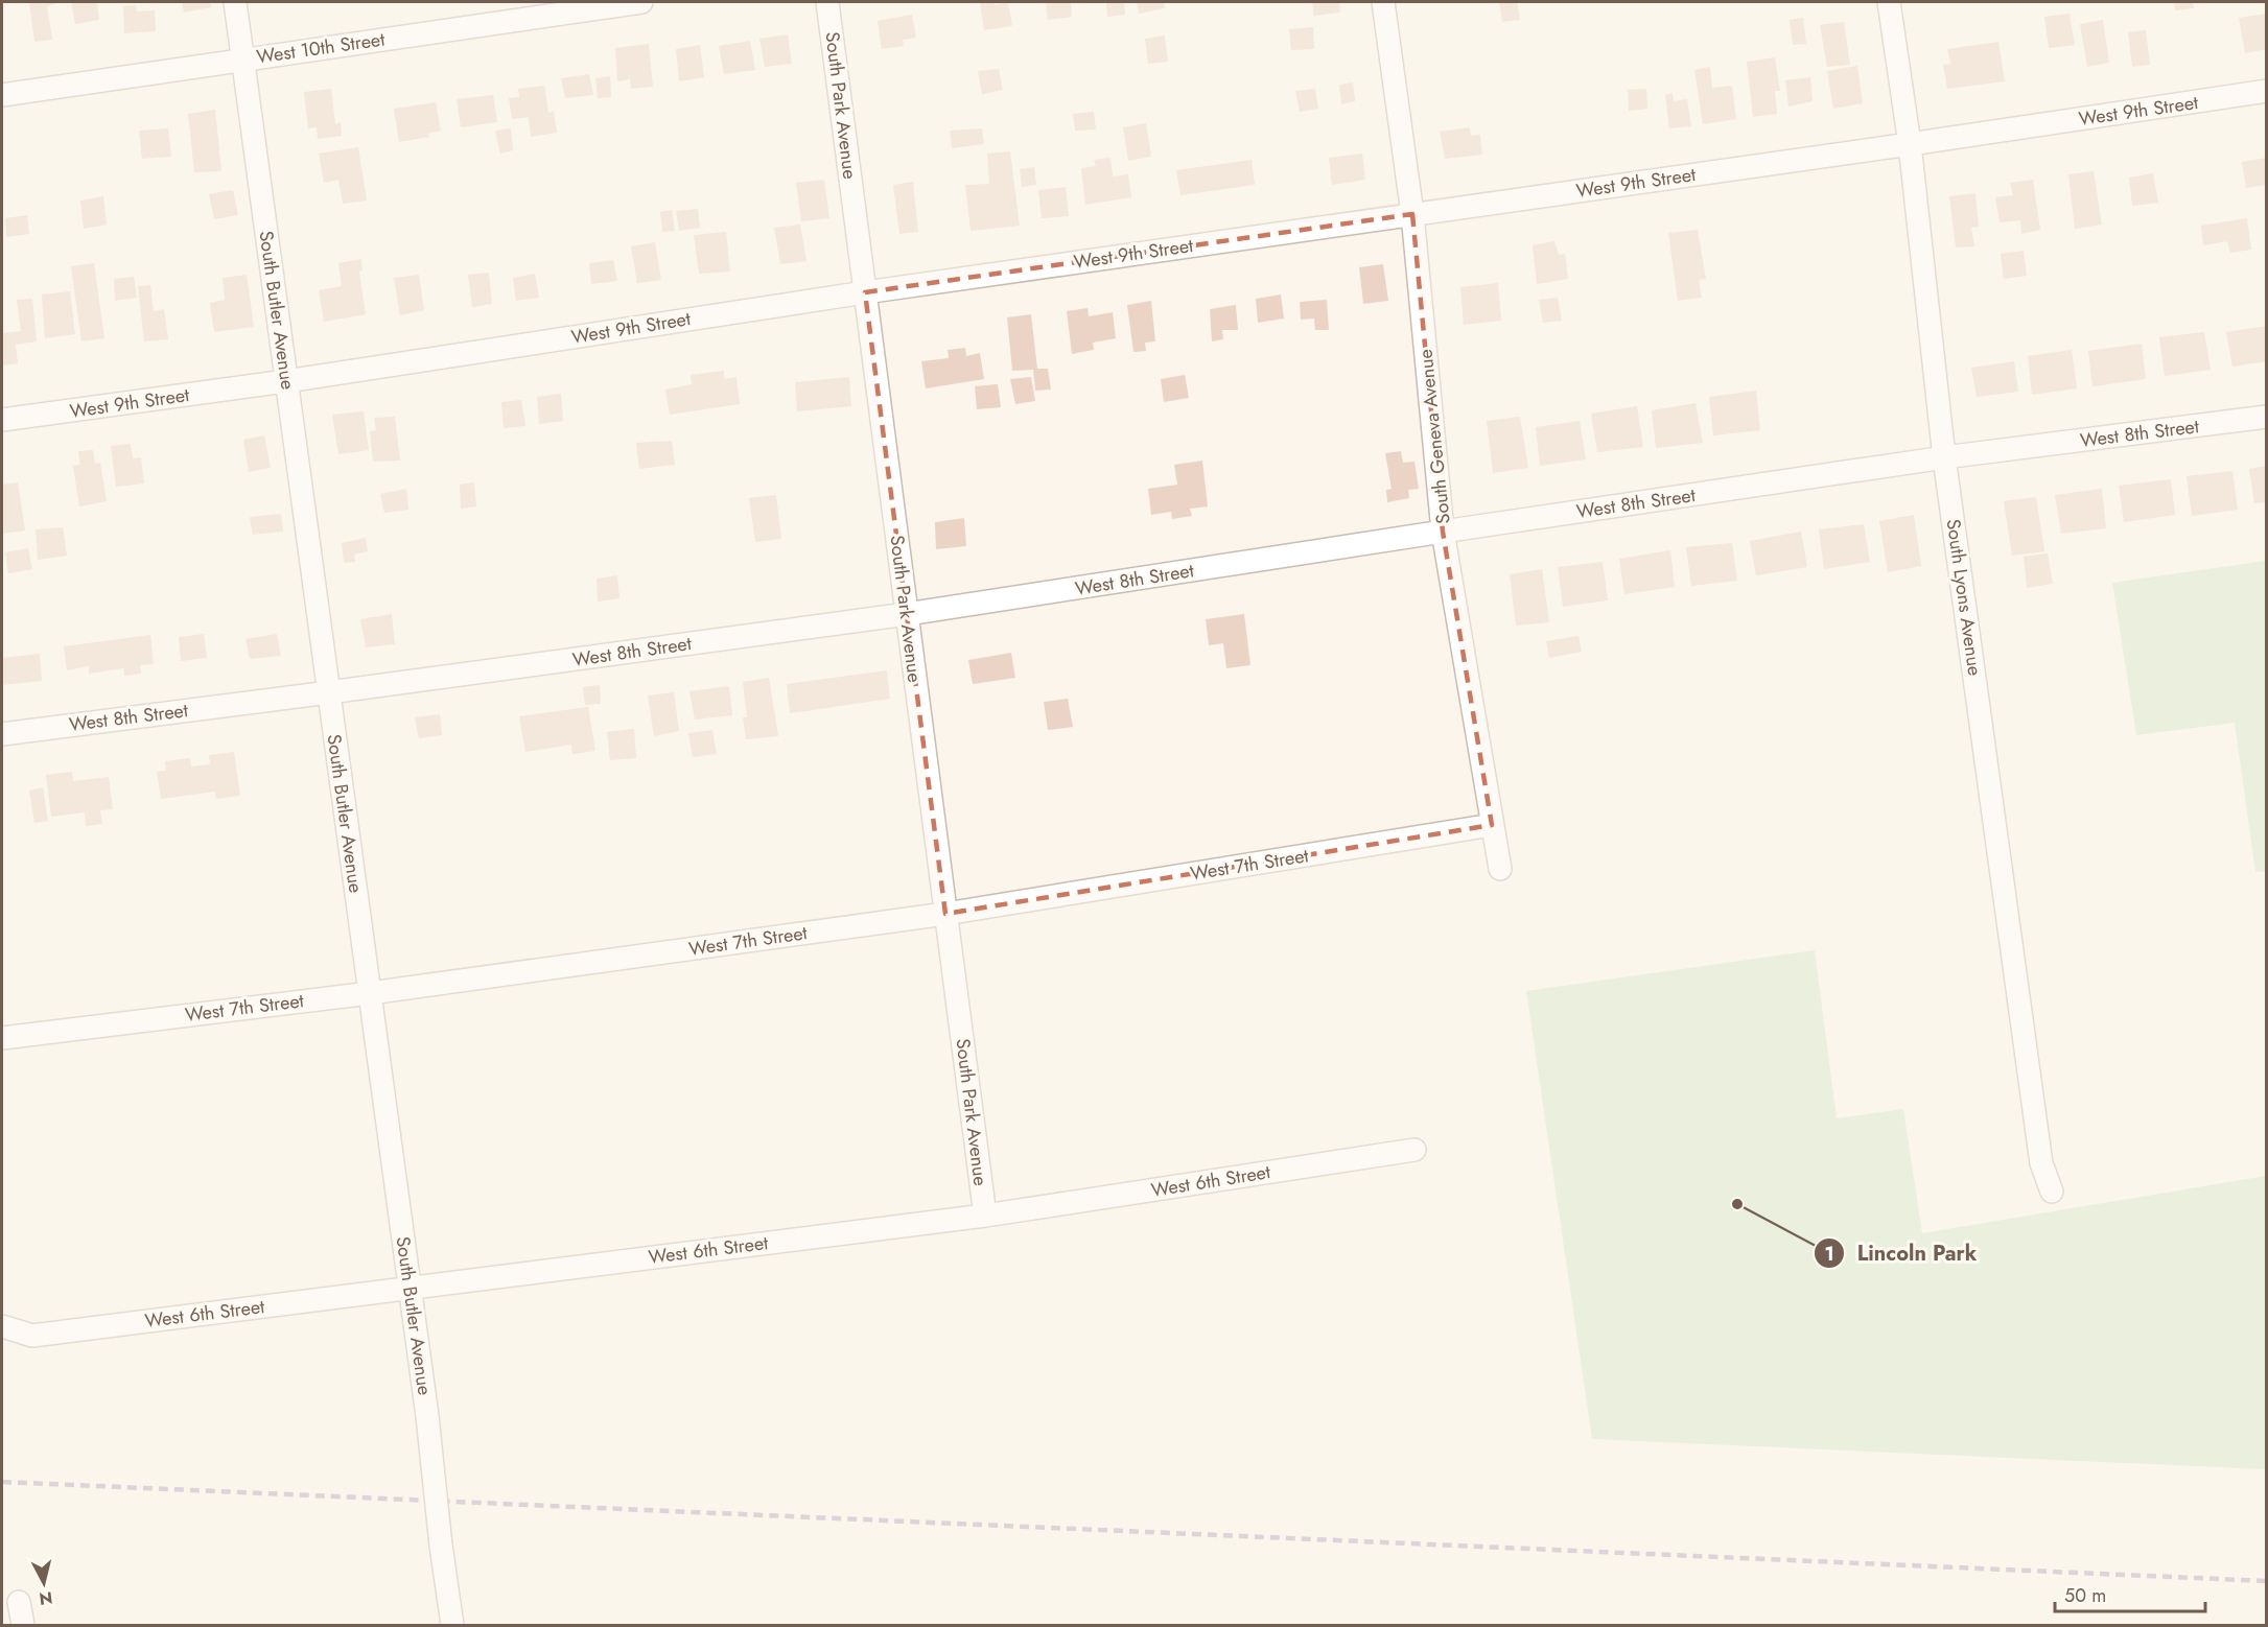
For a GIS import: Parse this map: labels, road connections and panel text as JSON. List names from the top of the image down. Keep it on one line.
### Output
{"streets":{"street":["West 10th Street","South Park Avenue","West 9th Street","South Butler Avenue","West 8th Street","South Geneva Avenue","South Lyons Avenue","West 7th Street","West 6th Street"]},"crossings":[["West 10th Street","South Butler Avenue"],["South Park Avenue","West 9th Street"],["South Park Avenue","West 8th Street"],["South Park Avenue","West 7th Street"],["South Park Avenue","West 6th Street"],["West 9th Street","South Butler Avenue"],["West 9th Street","South Geneva Avenue"],["West 9th Street","South Lyons Avenue"],["South Butler Avenue","West 8th Street"],["South Butler Avenue","West 7th Street"],["South Butler Avenue","West 6th Street"],["West 8th Street","South Geneva Avenue"],["West 8th Street","South Lyons Avenue"],["South Geneva Avenue","West 7th Street"]],"places":["Lincoln Park"],"scale_bar":"50 m","north":"bottom"}
